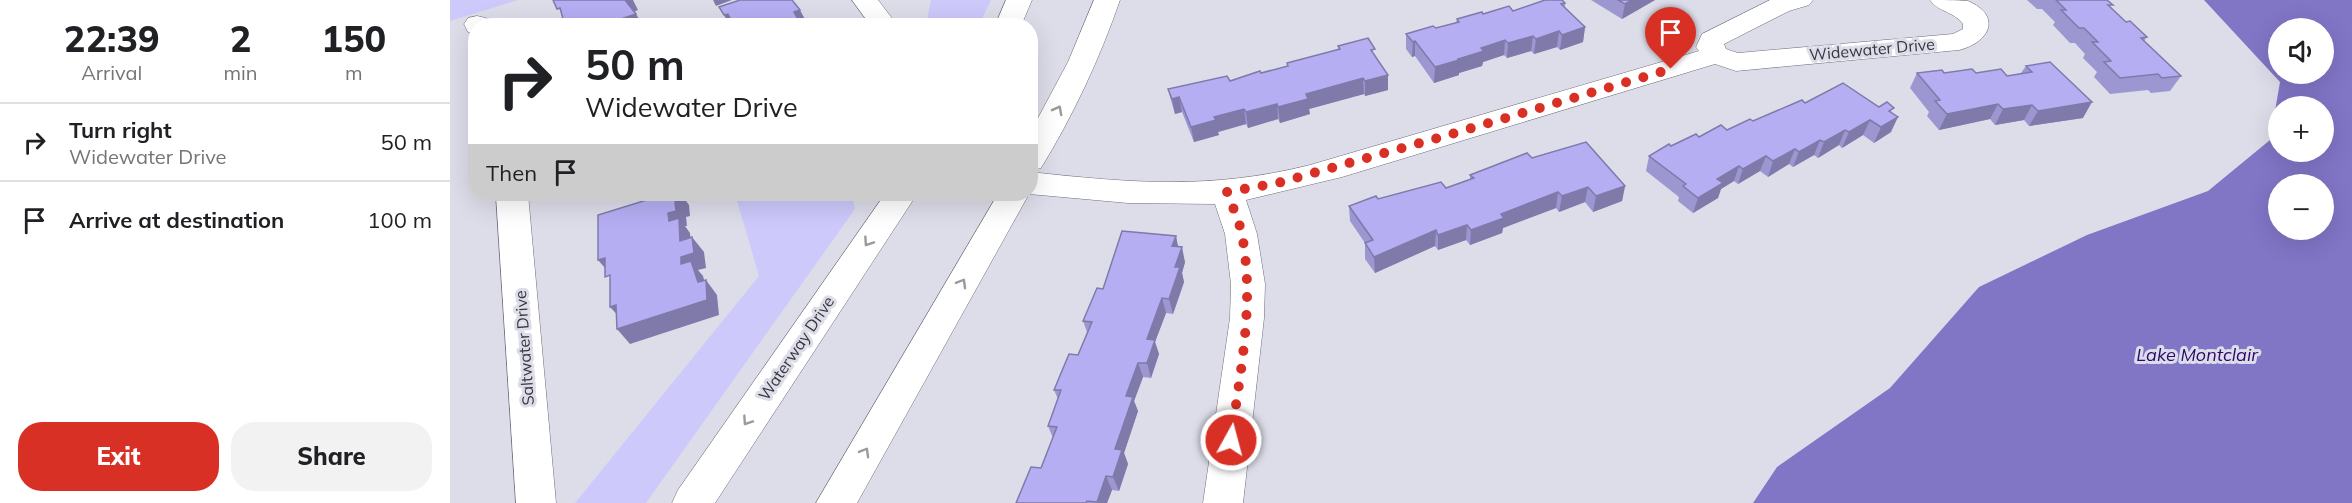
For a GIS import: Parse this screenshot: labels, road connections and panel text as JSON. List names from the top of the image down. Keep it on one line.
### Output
{"streets":{"street":["Widewater Drive","Saltwater Drive","Waterway Drive"]},"water":["Lake Montclair"],"page":{"eta":["22:39","Arrival","2","min","150","m"],"map_buttons":["+","−"],"turn":["50 m","Widewater Drive"],"list":[{"name":"Turn right","note":"Widewater Drive","value":"50 m"},{"name":"Arrive at destination","value":"100 m"}],"then":"Then","buttons":["Exit","Share"]}}
